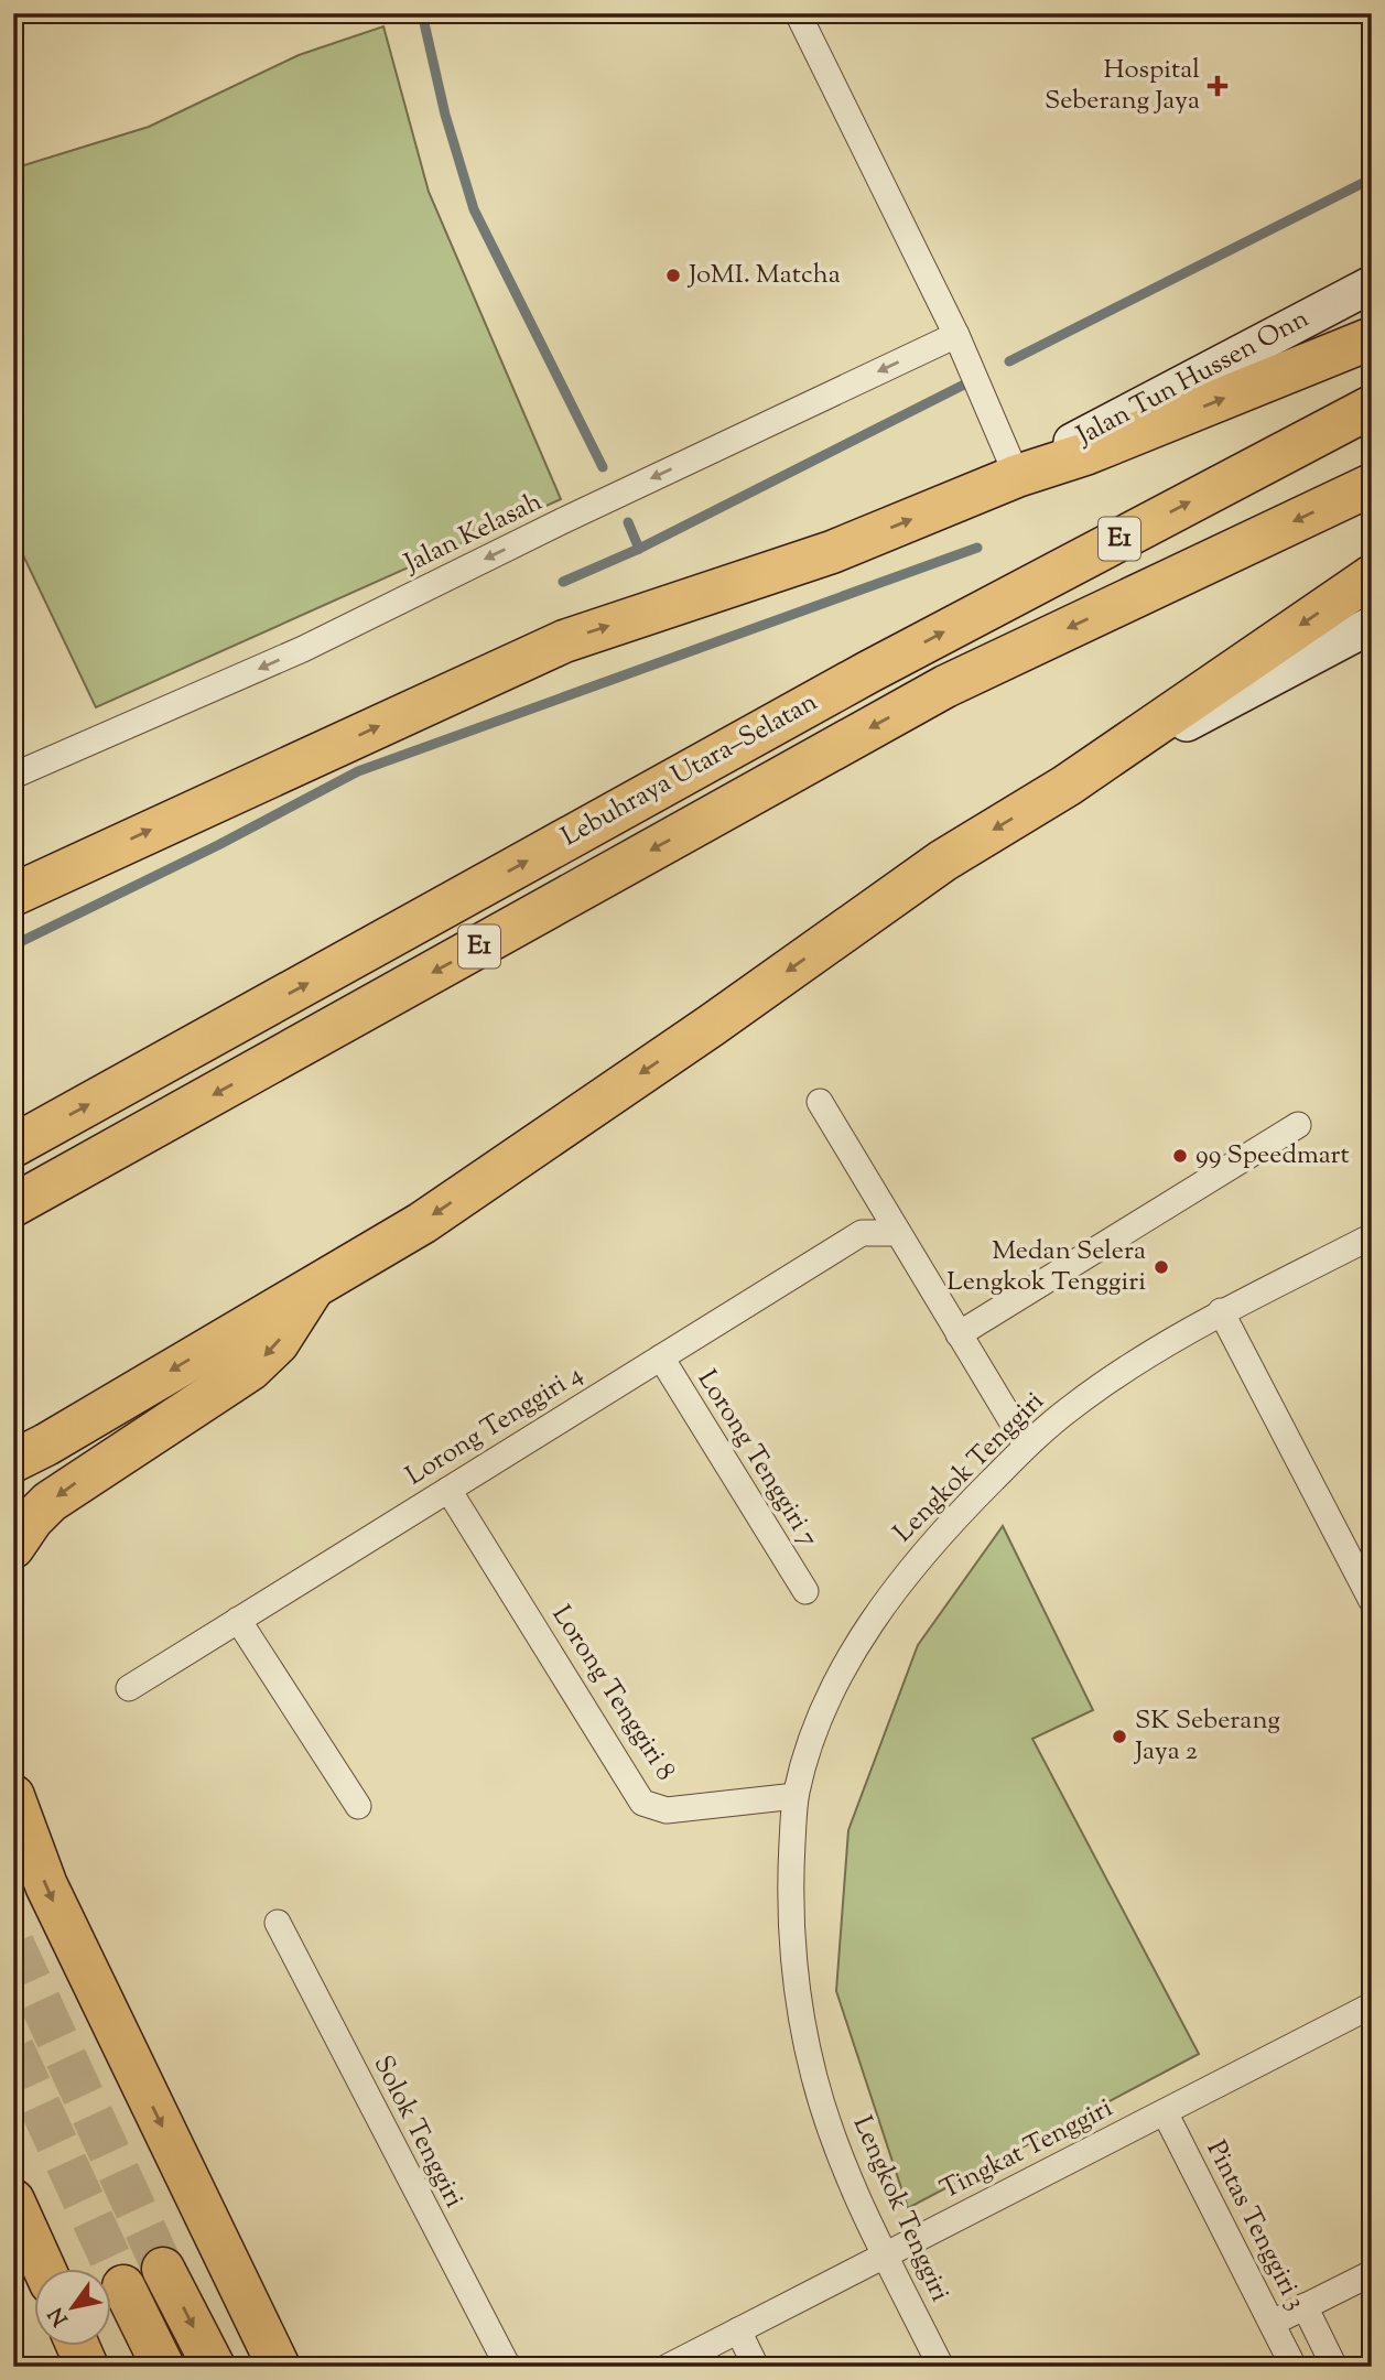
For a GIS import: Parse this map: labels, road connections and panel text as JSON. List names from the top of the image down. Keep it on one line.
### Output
{"streets":{"highway":["E1","Lebuhraya Utara–Selatan"],"main road":["Jalan Tun Hussen Onn"],"street":["Jalan Kelasah","Lorong Tenggiri 4","Lorong Tenggiri 7","Lengkok Tenggiri","Lorong Tenggiri 8","Solok Tenggiri","Tingkat Tenggiri","Pintas Tenggiri 3"]},"crossings":[["Lorong Tenggiri 4","Lorong Tenggiri 7"],["Lorong Tenggiri 4","Lorong Tenggiri 8"],["Lengkok Tenggiri","Lorong Tenggiri 8"],["Lengkok Tenggiri","Tingkat Tenggiri"],["Tingkat Tenggiri","Pintas Tenggiri 3"]],"one_way":["Jalan Kelasah"],"places":{"health":["Hospital Seberang Jaya"],"other":["JoMI. Matcha","99 Speedmart","Medan Selera Lengkok Tenggiri","SK Seberang Jaya 2"]},"north":"bottom left"}
